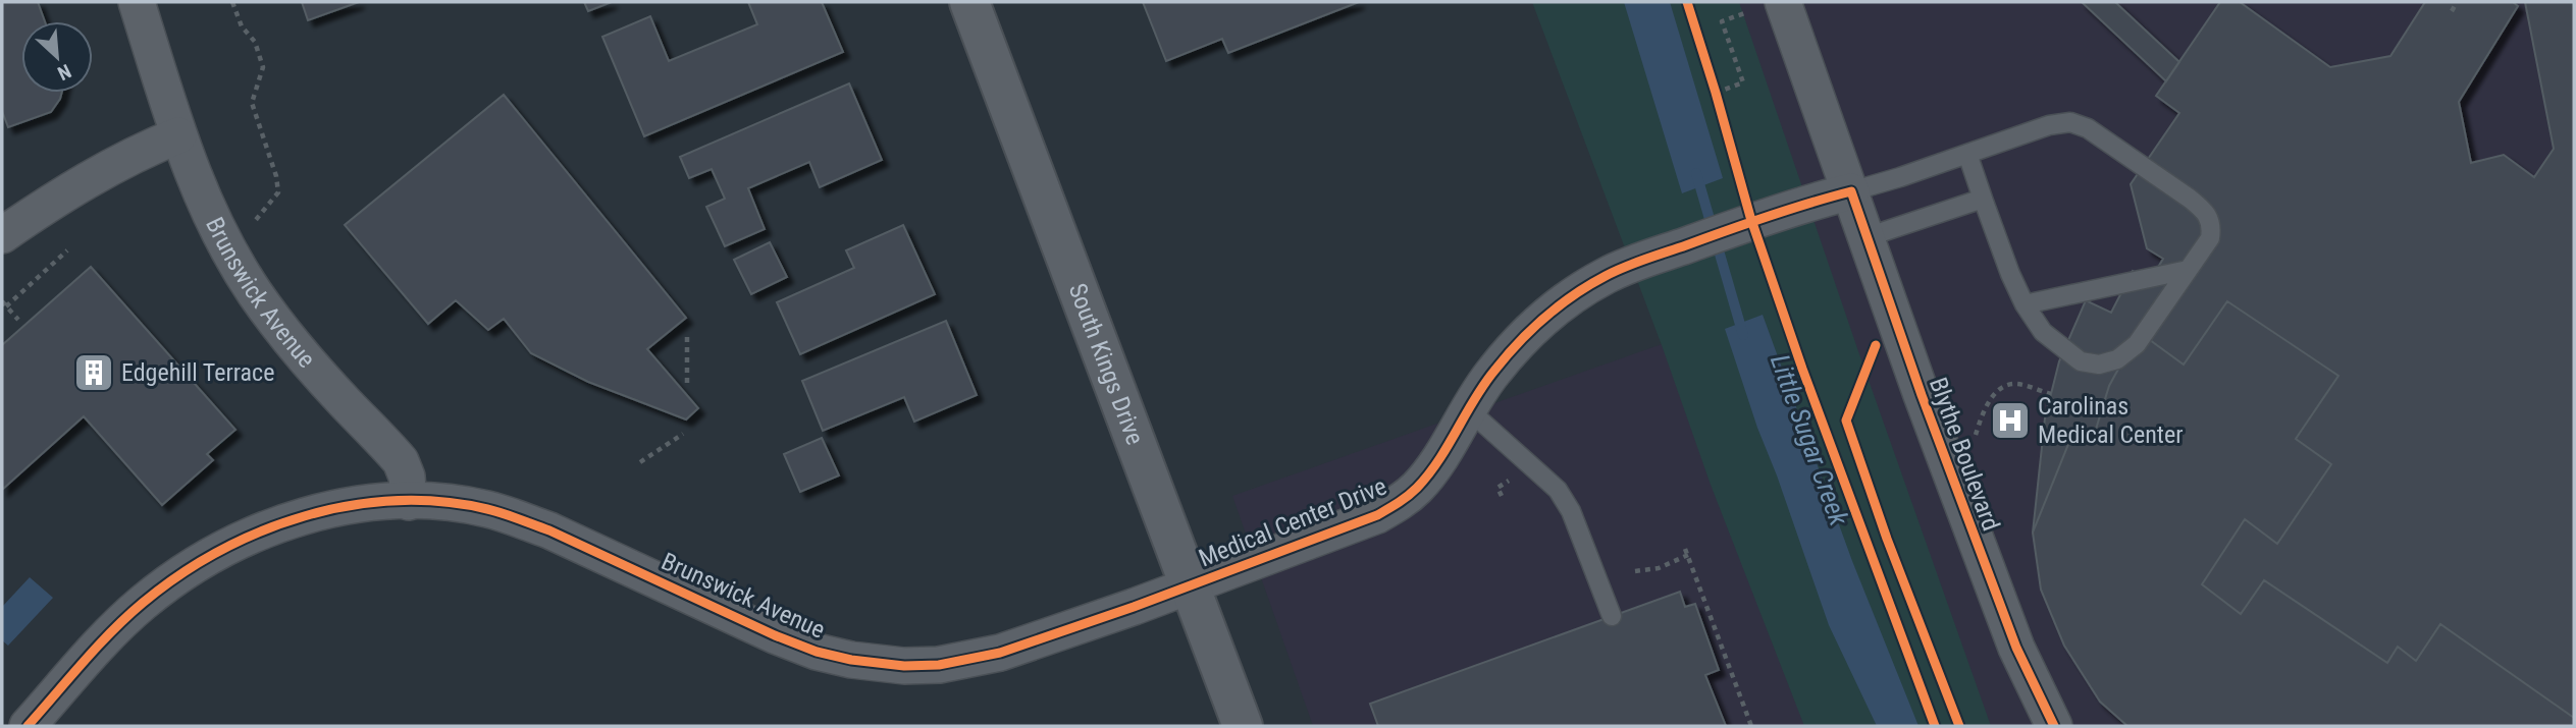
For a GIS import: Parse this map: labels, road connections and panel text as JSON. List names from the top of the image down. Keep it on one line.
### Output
{"streets":{"street":["Brunswick Avenue","South Kings Drive","Blythe Boulevard","Medical Center Drive"]},"crossings":[["Brunswick Avenue","South Kings Drive"],["Brunswick Avenue","Medical Center Drive"],["South Kings Drive","Medical Center Drive"],["Blythe Boulevard","Medical Center Drive"]],"water":["Little Sugar Creek"],"places":{"building":["Edgehill Terrace"],"hospital":["Carolinas Medical Center"]},"north":"bottom right"}
